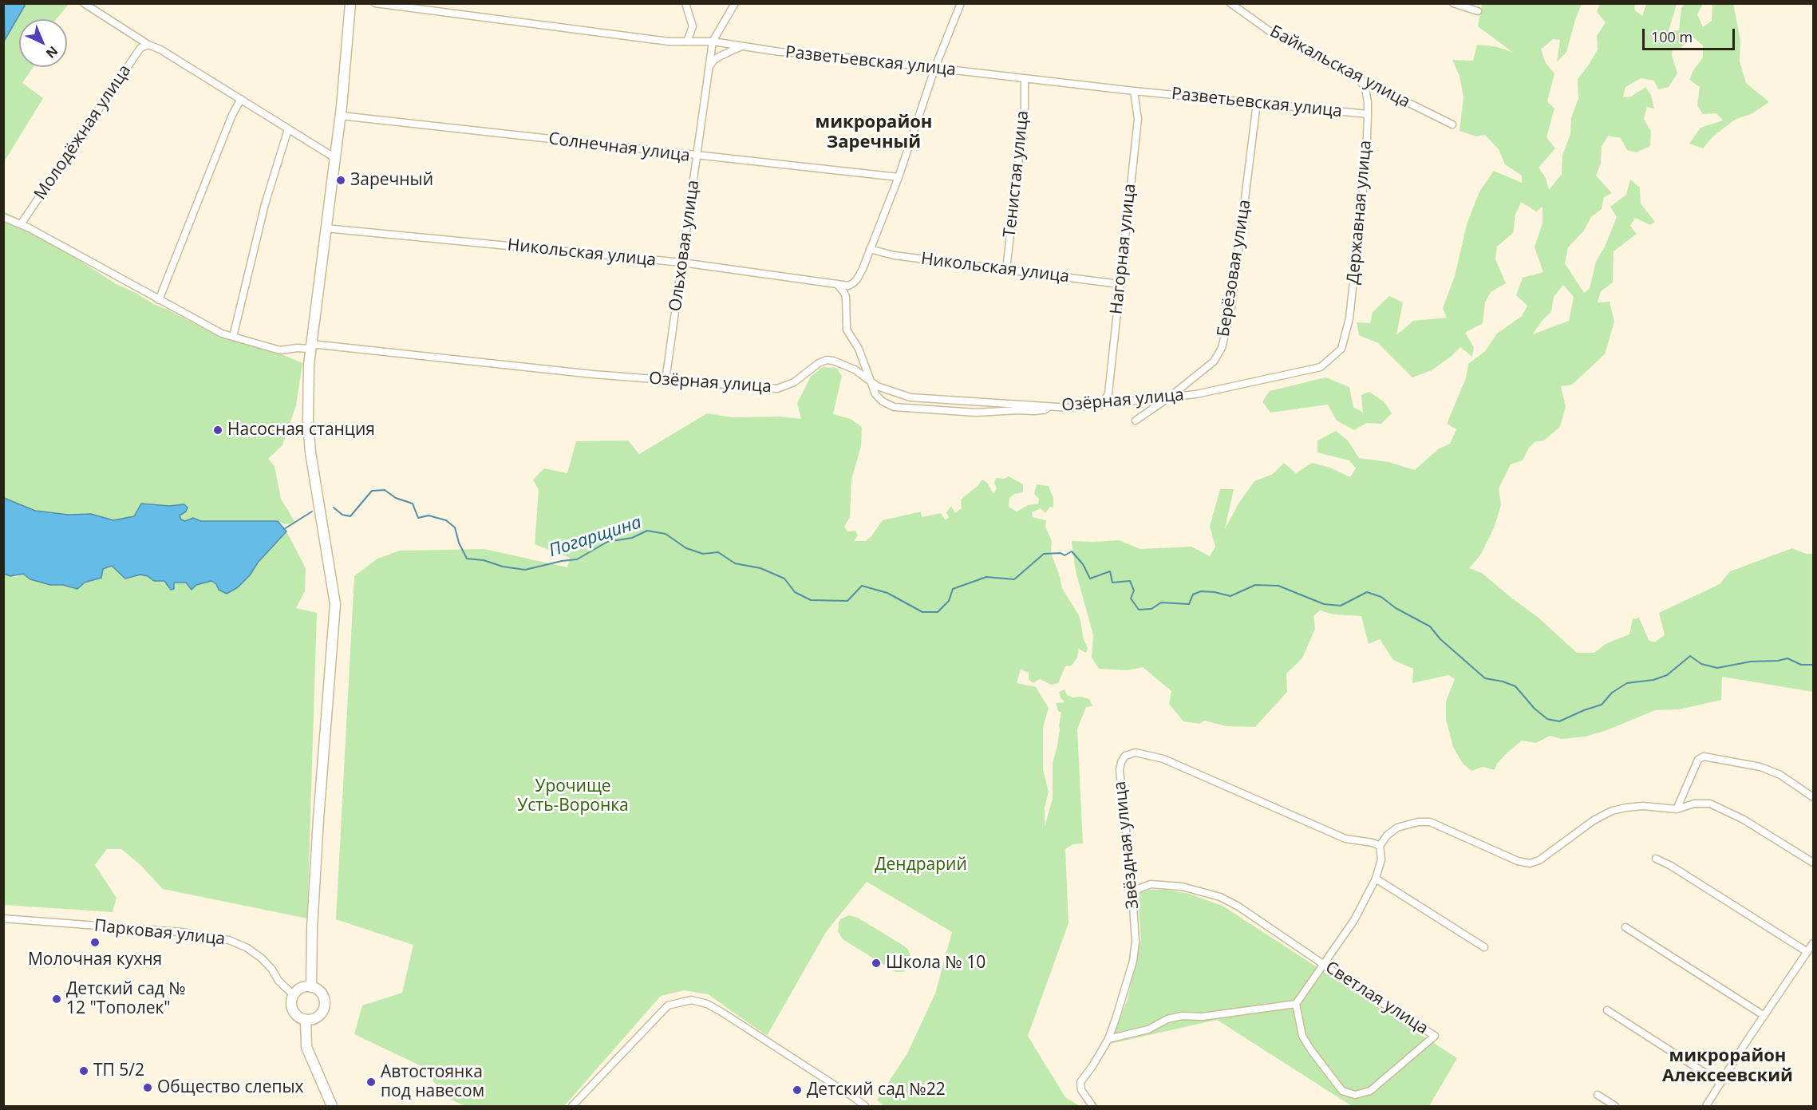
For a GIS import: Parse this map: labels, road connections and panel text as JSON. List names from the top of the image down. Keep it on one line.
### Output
{"streets":{"street":["Разветьевская улица","Байкальская улица","Молодёжная улица","Солнечная улица","Тенистая улица","Державная улица","Ольховая улица","Нагорная улица","Никольская улица","Берёзовая улица","Озёрная улица","Звёздная улица","Парковая улица","Светлая улица"]},"crossings":[["Разветьевская улица","Тенистая улица"],["Разветьевская улица","Державная улица"],["Разветьевская улица","Ольховая улица"],["Разветьевская улица","Нагорная улица"],["Разветьевская улица","Берёзовая улица"],["Байкальская улица","Державная улица"],["Солнечная улица","Ольховая улица"],["Тенистая улица","Никольская улица"],["Державная улица","Озёрная улица"],["Ольховая улица","Никольская улица"],["Ольховая улица","Озёрная улица"],["Нагорная улица","Никольская улица"],["Нагорная улица","Озёрная улица"],["Берёзовая улица","Озёрная улица"],["Звёздная улица","Светлая улица"]],"districts":["микрорайон Заречный","микрорайон Алексеевский"],"water":["Погарщина"],"parks":["Урочище Усть-Воронка","Дендрарий"],"places":["Заречный","Насосная станция","Молочная кухня","Школа № 10","Детский сад № 12 \"Тополек\"","ТП 5/2","Автостоянка под навесом","Общество слепых","Детский сад №22"],"scale_bar":"100 m","north":"bottom right"}
